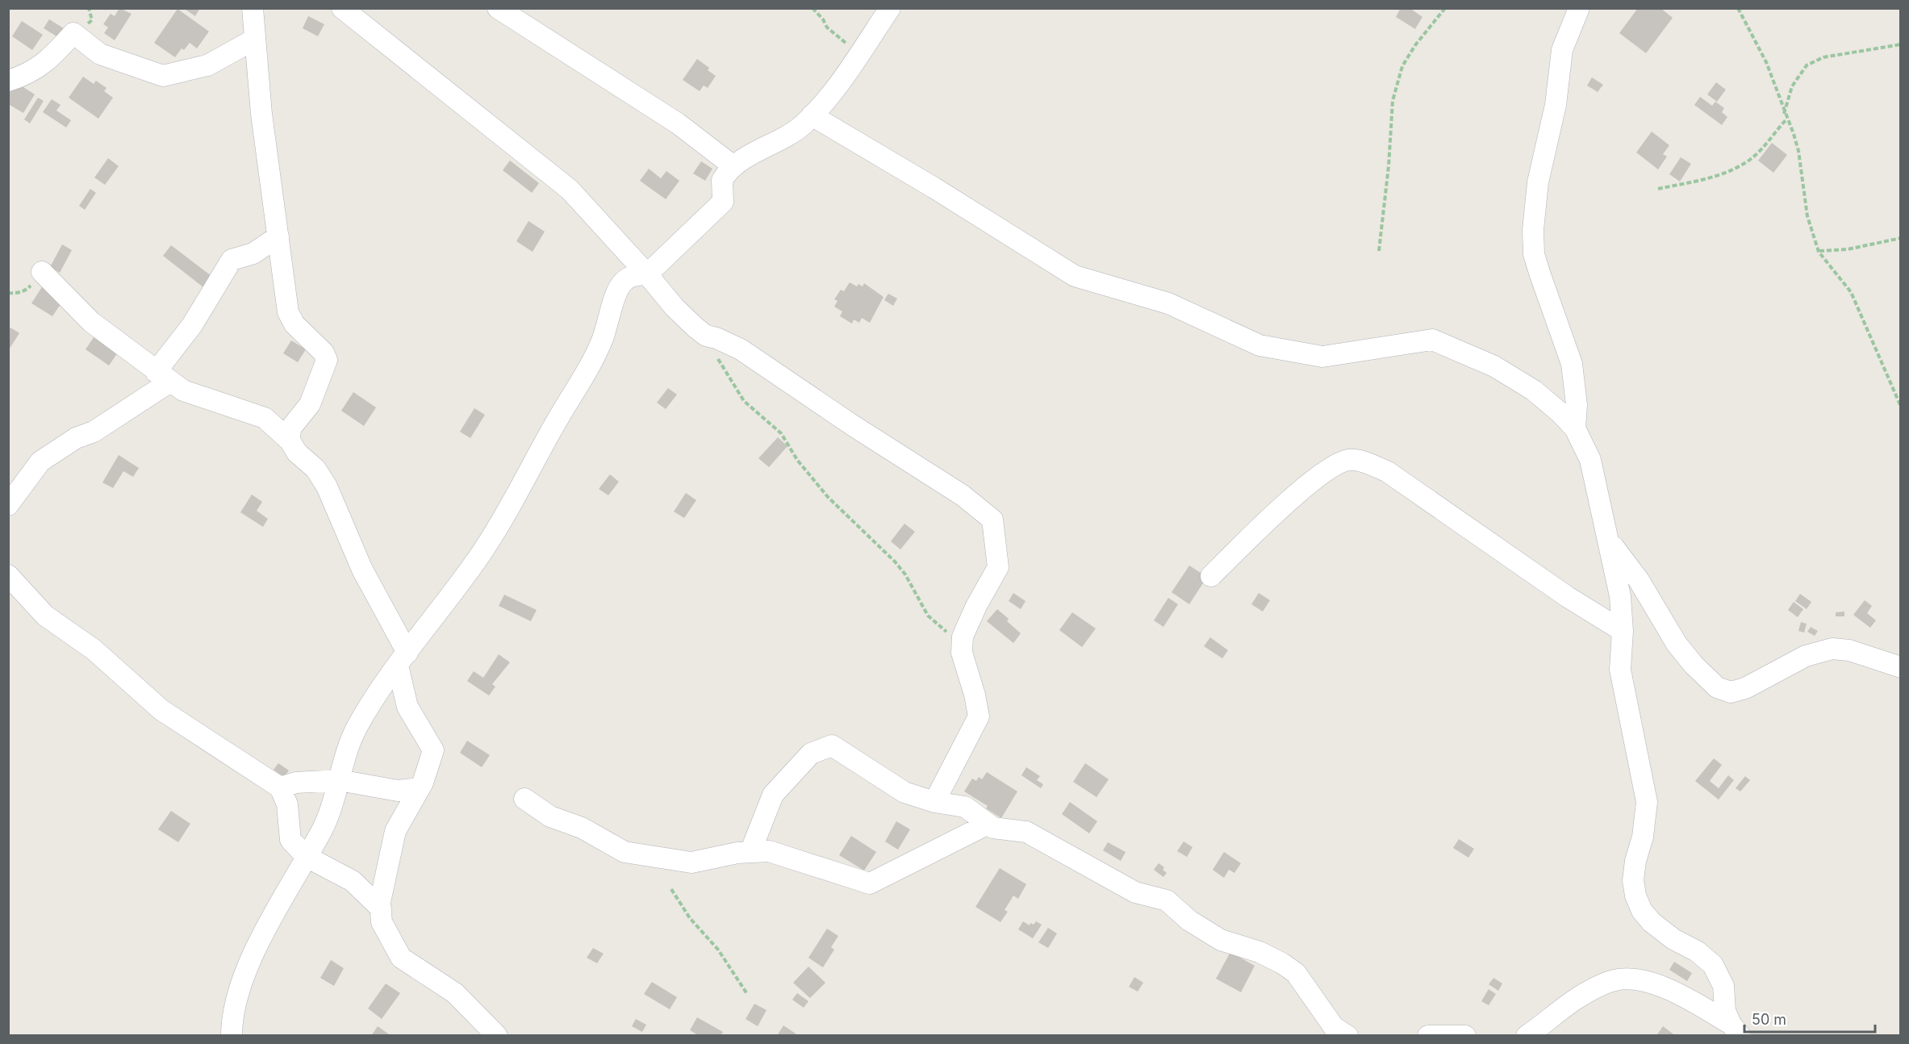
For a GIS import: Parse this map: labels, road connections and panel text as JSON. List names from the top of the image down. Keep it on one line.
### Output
{"scale_bar":"50 m"}
